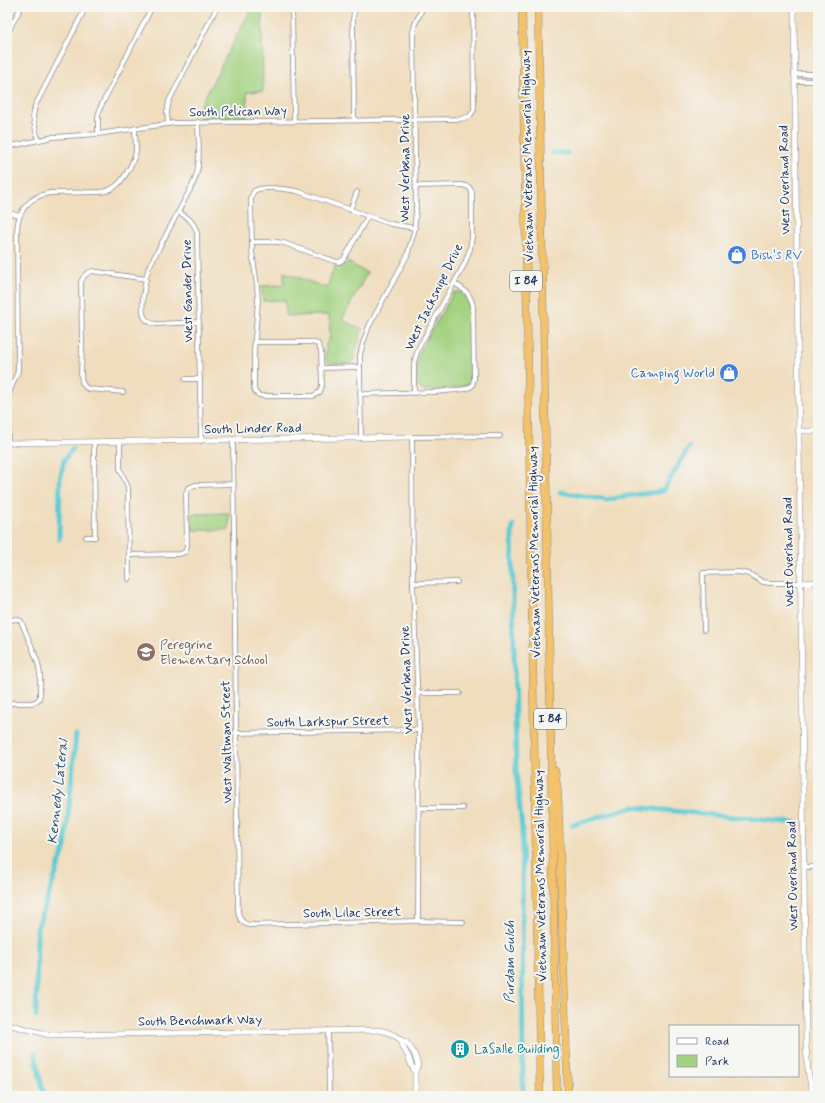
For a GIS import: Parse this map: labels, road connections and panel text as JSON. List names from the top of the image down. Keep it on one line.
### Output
{"streets":{"highway":["Vietnam Veterans Memorial Highway","I 84"],"street":["South Pelican Way","West Verbena Drive","West Overland Road","West Gander Drive","West Jacksnipe Drive","South Linder Road","South Larkspur Street","West Waltman Street","South Lilac Street","South Benchmark Way"]},"crossings":[["South Pelican Way","West Verbena Drive"],["West Verbena Drive","West Jacksnipe Drive"],["West Verbena Drive","South Linder Road"],["West Verbena Drive","South Larkspur Street"],["West Verbena Drive","South Lilac Street"],["West Gander Drive","South Linder Road"],["South Linder Road","West Waltman Street"],["South Larkspur Street","West Waltman Street"],["West Waltman Street","South Lilac Street"]],"water":["Kennedy Lateral","Purdam Gulch"],"places":{"shop":["Bish's RV","Camping World"],"school or university":["Peregrine Elementary School"],"building":["LaSalle Building"]},"legend":["Road","Park"]}
